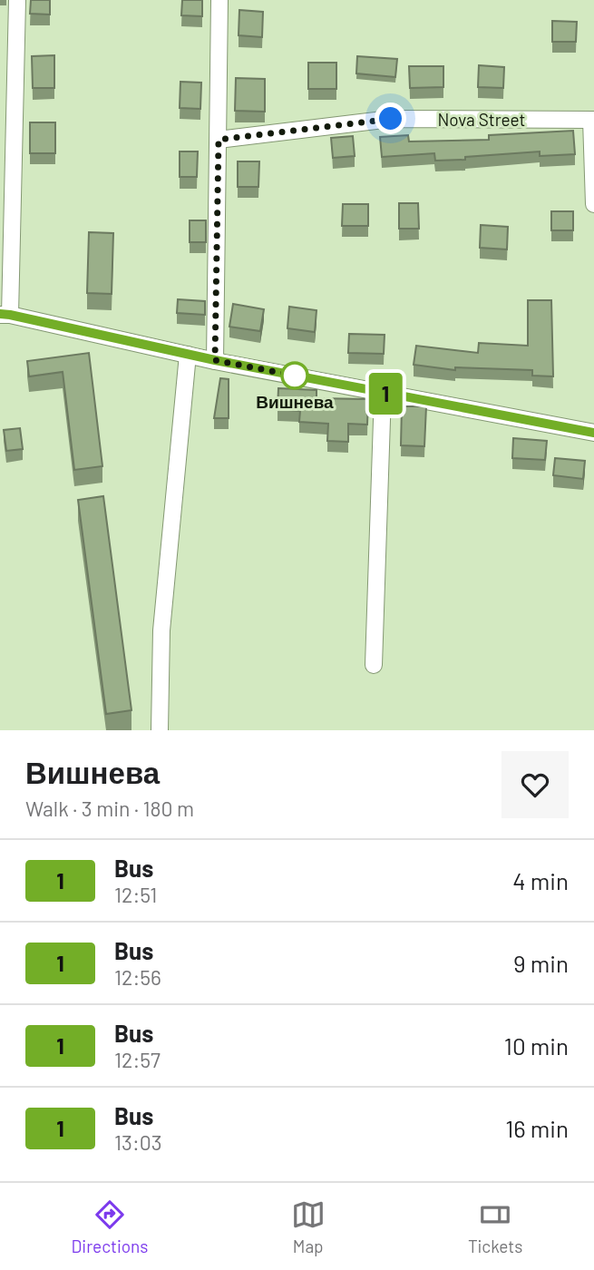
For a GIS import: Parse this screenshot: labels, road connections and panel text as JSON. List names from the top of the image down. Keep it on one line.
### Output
{"streets":{"street":["Nova Street"]},"places":["Вишнева"],"lines":["bus line 1"],"page":{"on_map":"1","heading":["Вишнева","Walk · 3 min · 180 m"],"list":[{"mark":"1","name":"Bus","note":"12:51","value":"4 min"},{"mark":"1","name":"Bus","note":"12:56","value":"9 min"},{"mark":"1","name":"Bus","note":"12:57","value":"10 min"},{"mark":"1","name":"Bus","note":"13:03","value":"16 min"}],"tabs":["Directions","Map","Tickets"]}}
